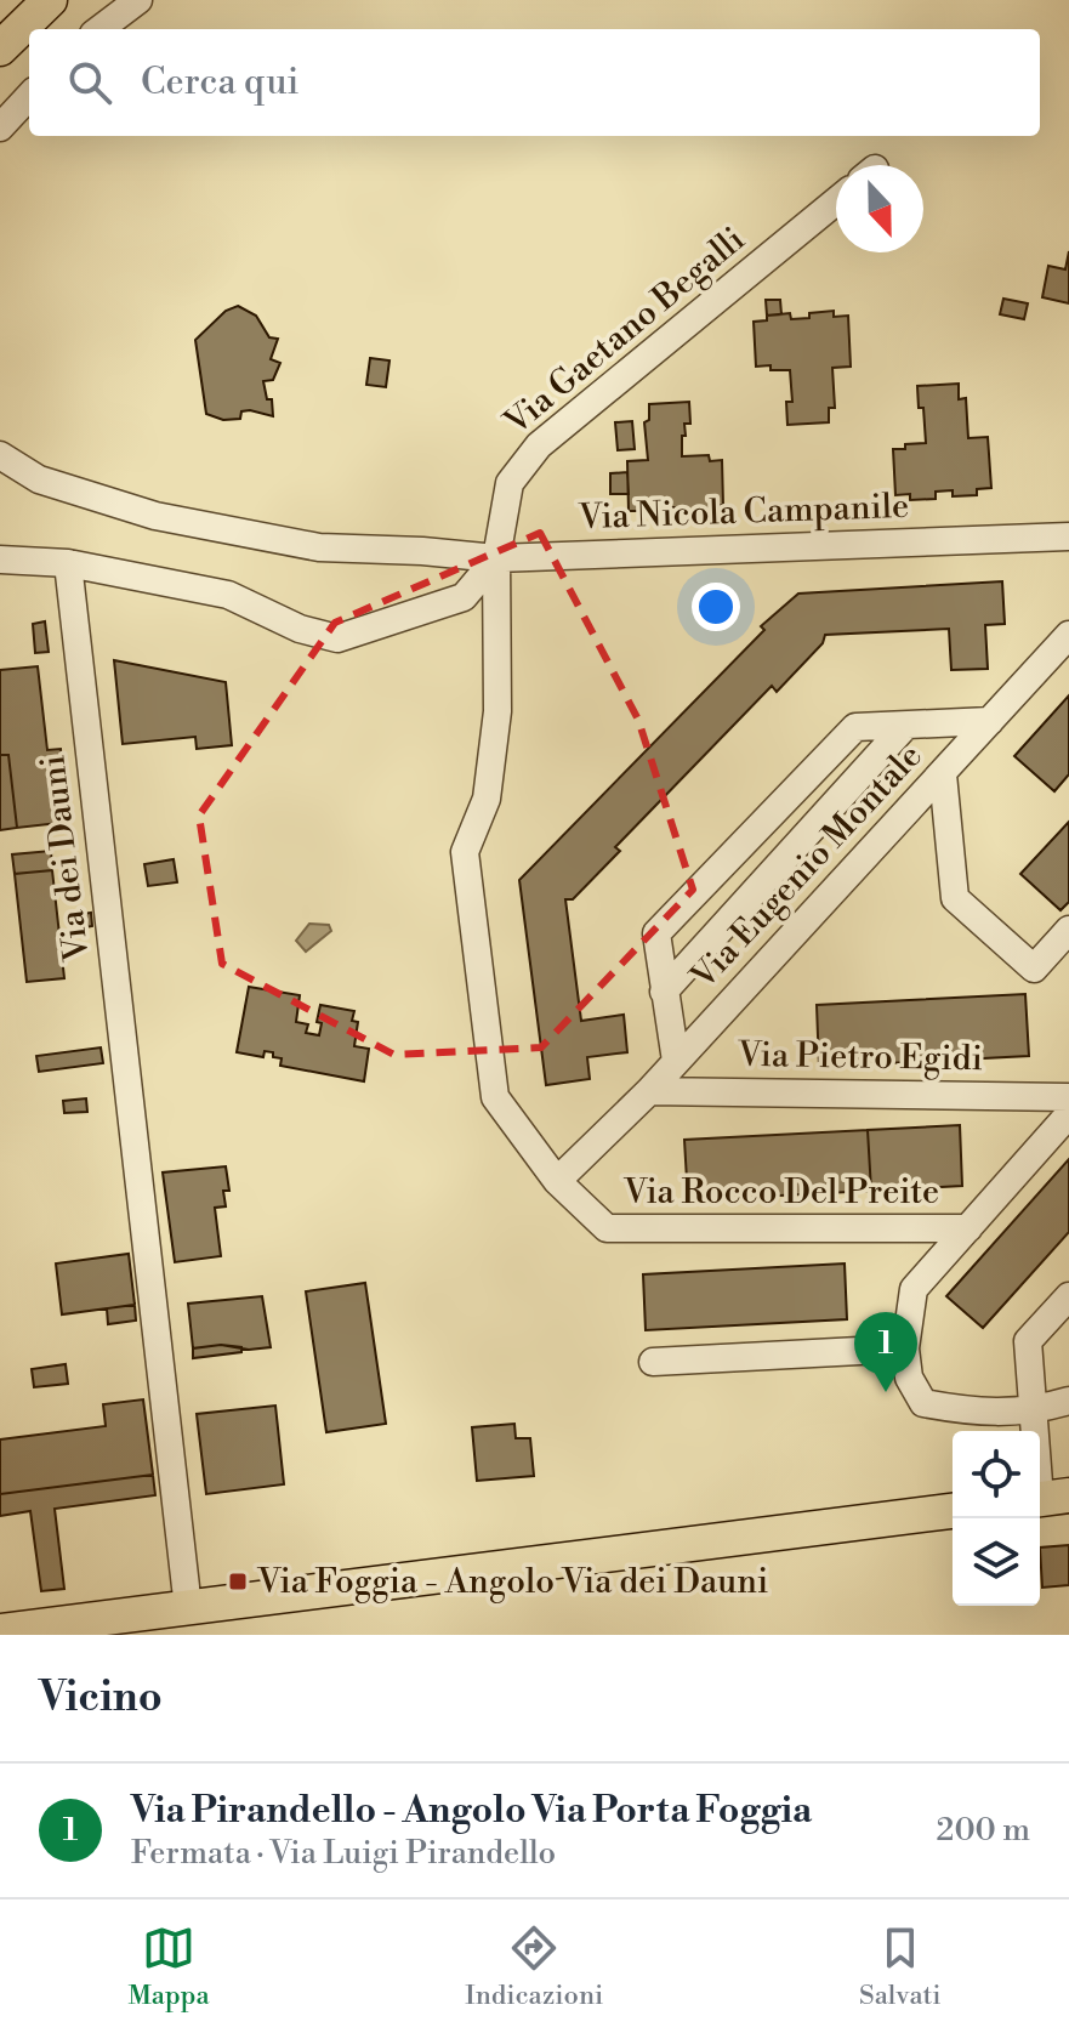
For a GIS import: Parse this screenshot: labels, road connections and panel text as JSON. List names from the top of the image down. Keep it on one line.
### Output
{"streets":{"street":["Via Gaetano Begalli","Via Nicola Campanile","Via dei Dauni","Via Eugenio Montale","Via Pietro Egidi","Via Rocco Del Preite"]},"crossings":[["Via Gaetano Begalli","Via Nicola Campanile"],["Via Gaetano Begalli","Via Rocco Del Preite"],["Via Eugenio Montale","Via Pietro Egidi"],["Via Eugenio Montale","Via Rocco Del Preite"]],"places":{"transit":["Via Foggia - Angolo Via dei Dauni"]},"north":"bottom","page":{"search":"Cerca qui","pins":"1","heading":"Vicino","list":[{"mark":"1","name":"Via Pirandello - Angolo Via Porta Foggia","note":"Fermata · Via Luigi Pirandello","value":"200 m"}],"nav":["Mappa","Indicazioni","Salvati"]}}
